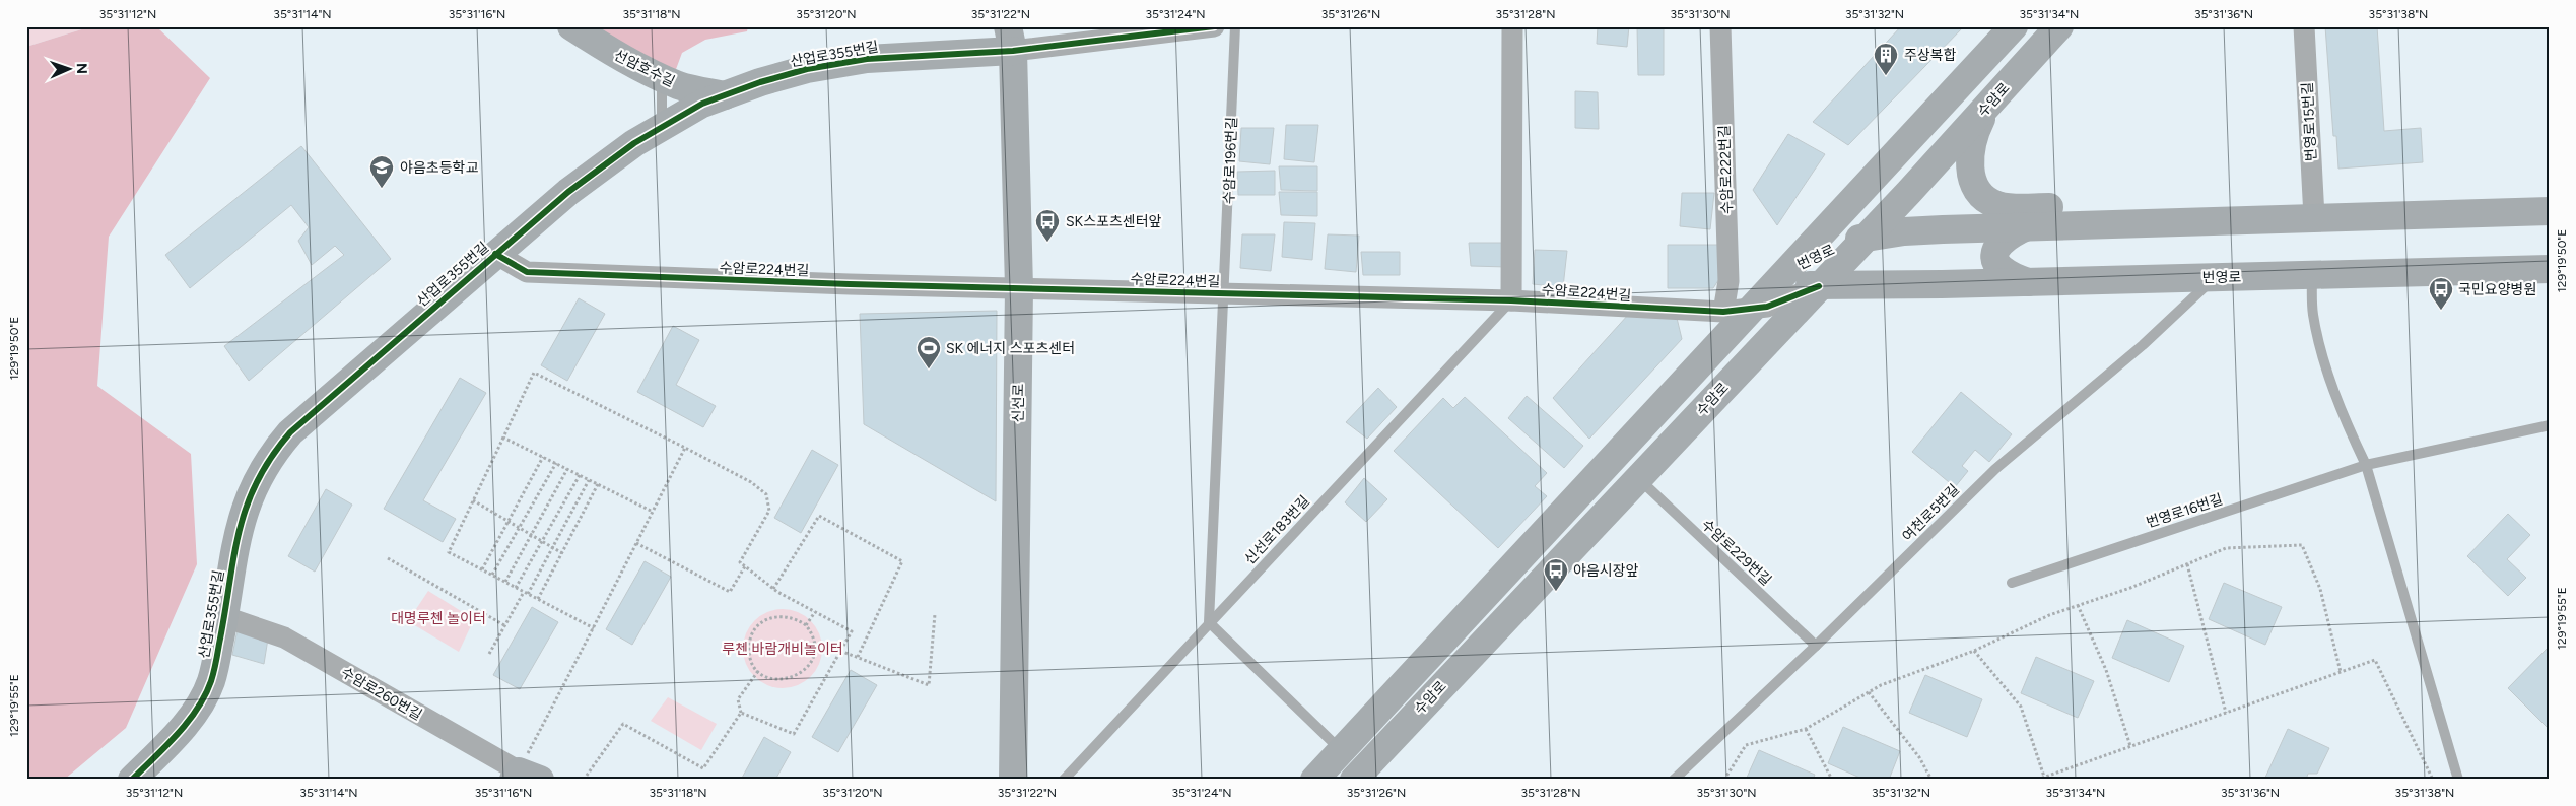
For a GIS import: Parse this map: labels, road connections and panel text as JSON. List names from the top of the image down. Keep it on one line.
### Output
{"streets":{"main road":["산업로355번길","선암호수길","수암로","번영로","신선로"],"street":["번영로15번길","수암로222번길","수암로224번길","수암로260번길"],"lane":["수암로196번길","번영로16번길","여천로5번길","신선로183번길","수암로229번길"]},"crossings":[["산업로355번길","선암호수길"],["산업로355번길","신선로"],["산업로355번길","수암로260번길"],["수암로","번영로"],["수암로","수암로224번길"],["수암로","수암로229번길"],["번영로15번길","번영로"],["수암로196번길","수암로224번길"],["수암로222번길","수암로224번길"],["번영로","수암로224번길"],["번영로","여천로5번길"],["수암로224번길","신선로"],["수암로224번길","신선로183번길"],["여천로5번길","수암로229번길"]],"parks":["대명루첸 놀이터","루첸 바람개비놀이터"],"places":{"building":["주상복합"],"school or university":["야음초등학교"],"bus stop":["SK스포츠센터앞","국민요양병원","야음시장앞"],"sports":["SK 에너지 스포츠센터"]},"north":"right","coordinates":["35°31'12\"N","35°31'14\"N","35°31'16\"N","35°31'18\"N","35°31'20\"N","35°31'22\"N","35°31'24\"N","35°31'26\"N","35°31'28\"N","35°31'30\"N","35°31'32\"N","35°31'34\"N","35°31'36\"N","35°31'38\"N","129°19'50\"E","129°19'55\"E"]}
